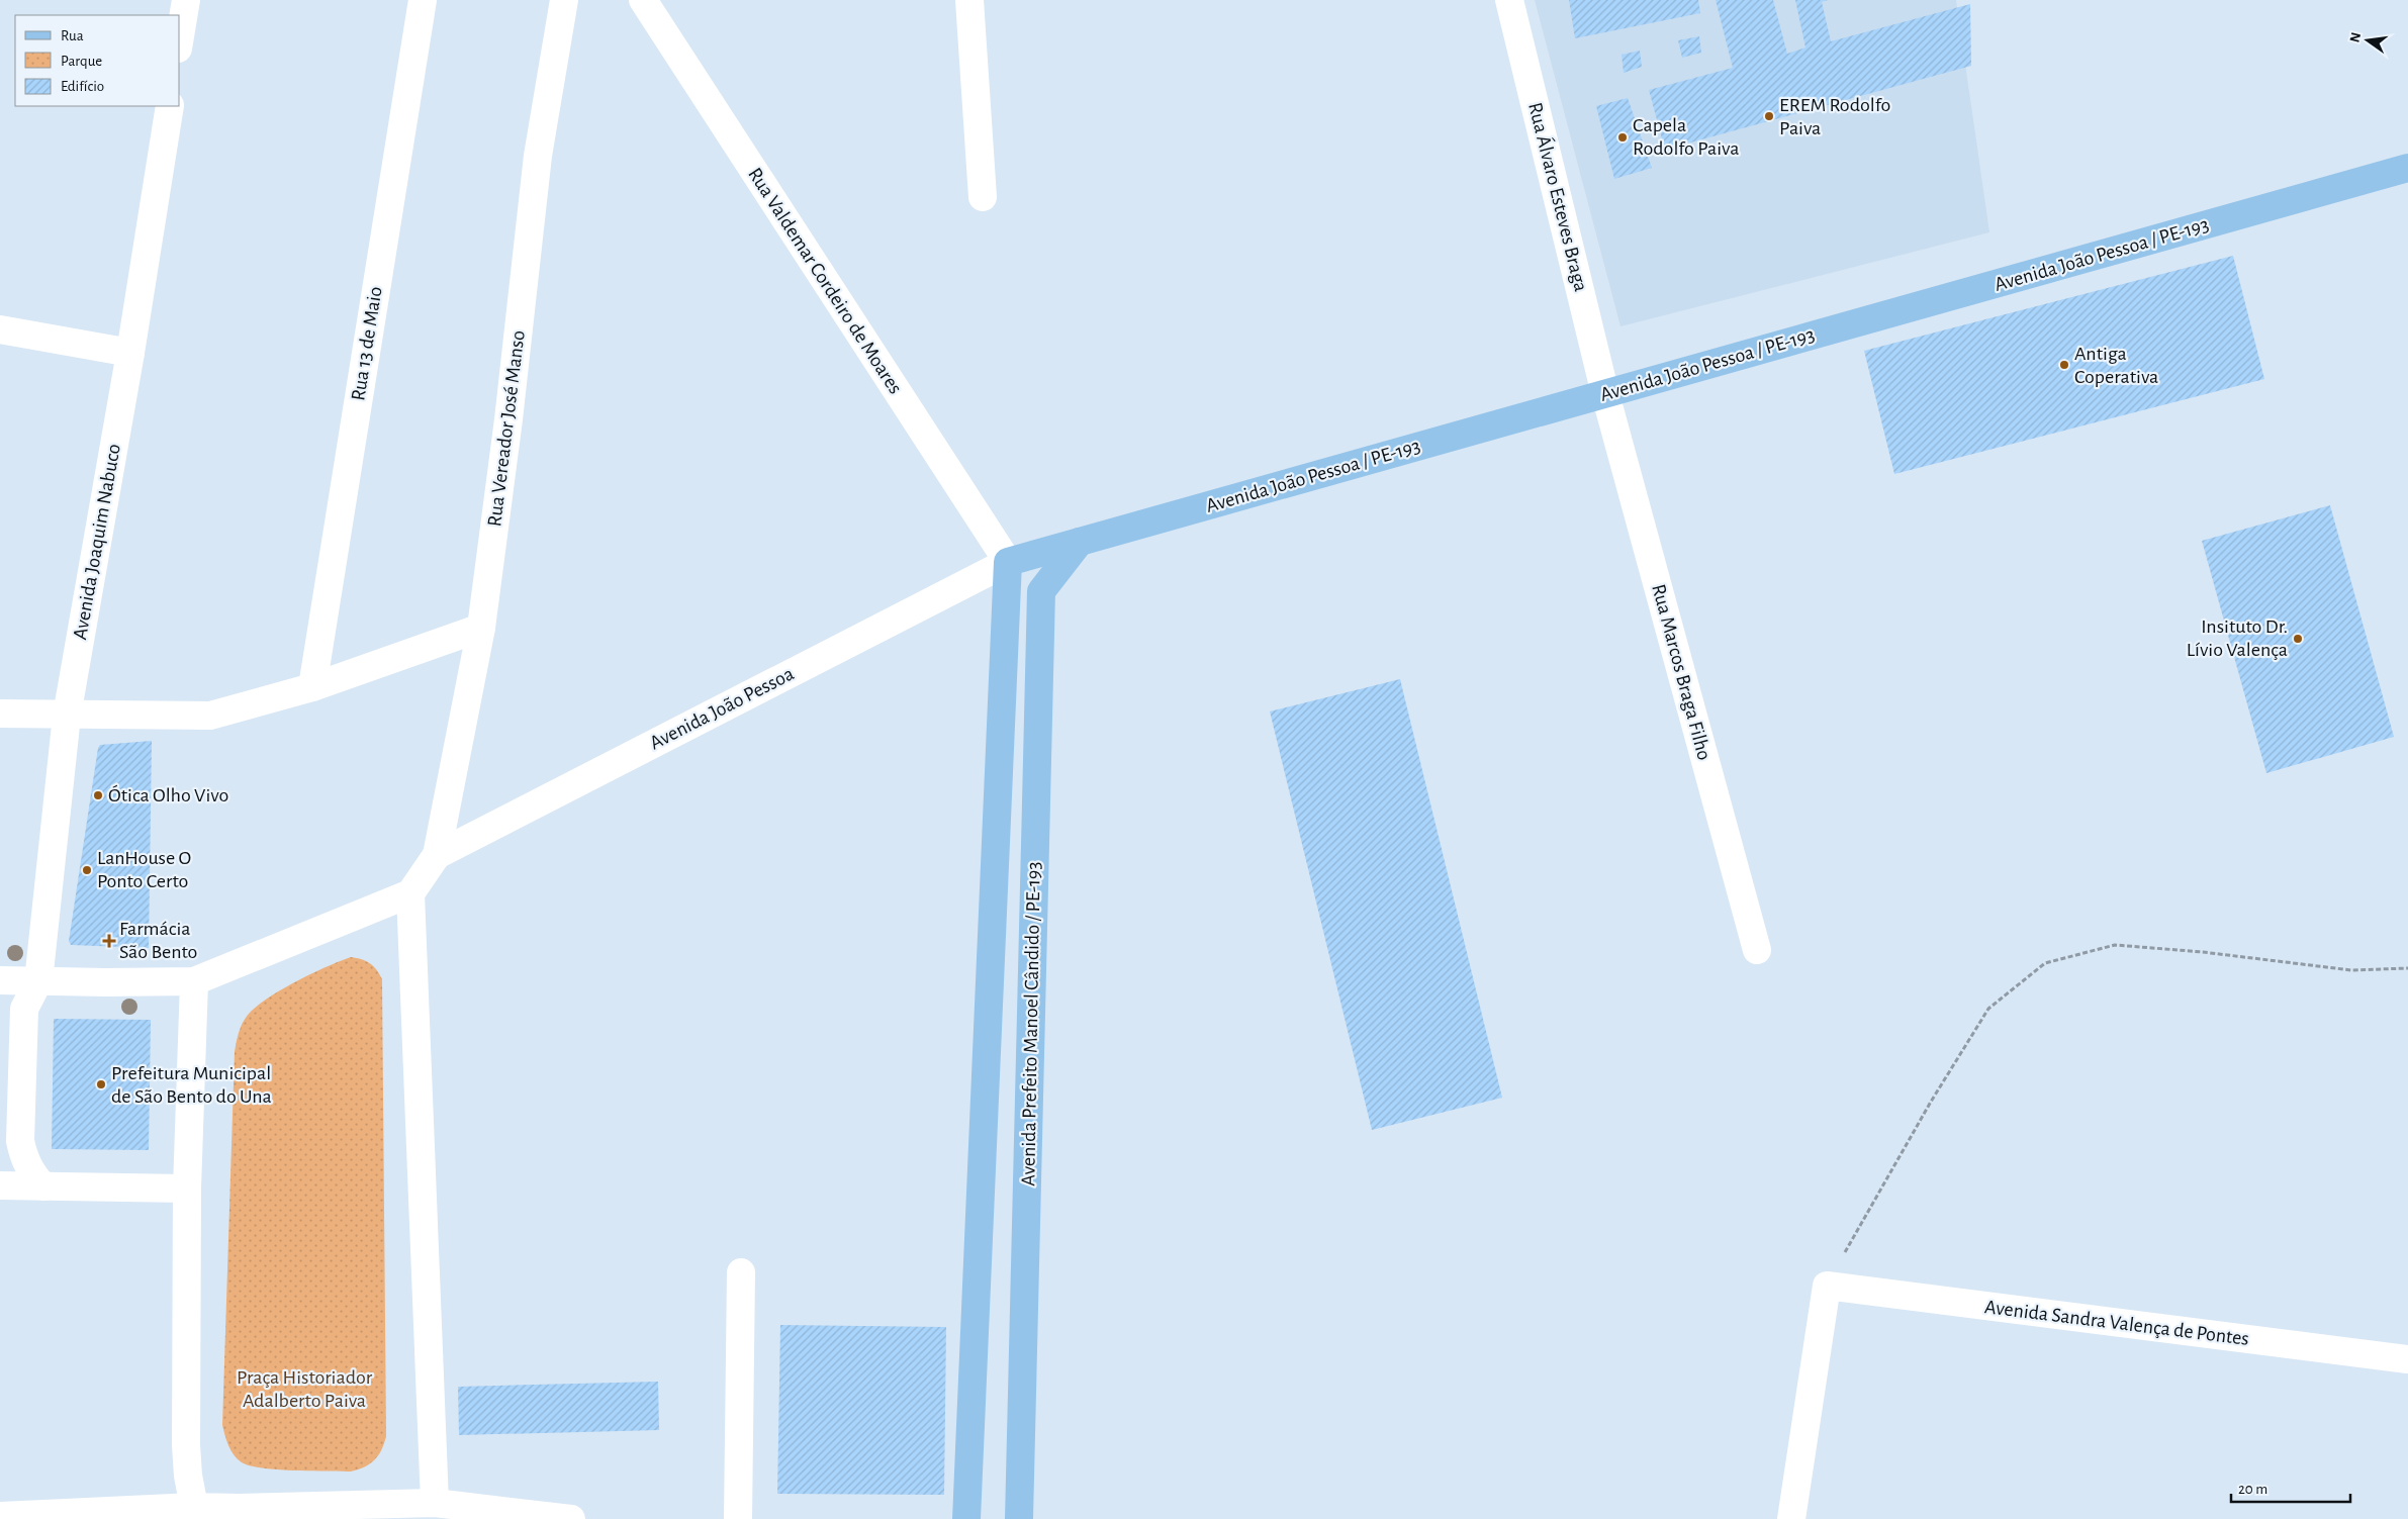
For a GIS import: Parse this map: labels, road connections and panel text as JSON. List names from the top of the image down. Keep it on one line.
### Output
{"streets":{"main road":["Rua Álvaro Esteves Braga","Avenida João Pessoa / PE-193","Rua Valdemar Cordeiro de Moares","Rua 13 de Maio","Rua Vereador José Manso","Avenida Joaquim Nabuco","Rua Marcos Braga Filho","Avenida João Pessoa","Avenida Prefeito Manoel Cândido / PE-193","Avenida Sandra Valença de Pontes"]},"crossings":[["Rua Álvaro Esteves Braga","Avenida João Pessoa / PE-193"],["Rua Álvaro Esteves Braga","Rua Marcos Braga Filho"],["Avenida João Pessoa / PE-193","Rua Valdemar Cordeiro de Moares"],["Avenida João Pessoa / PE-193","Rua Marcos Braga Filho"],["Avenida João Pessoa / PE-193","Avenida João Pessoa"],["Avenida João Pessoa / PE-193","Avenida Prefeito Manoel Cândido / PE-193"],["Rua Valdemar Cordeiro de Moares","Avenida João Pessoa"],["Rua Valdemar Cordeiro de Moares","Avenida Prefeito Manoel Cândido / PE-193"],["Rua Vereador José Manso","Avenida João Pessoa"],["Avenida João Pessoa","Avenida Prefeito Manoel Cândido / PE-193"]],"parks":["Praça Historiador Adalberto Paiva"],"places":{"other":["EREM Rodolfo Paiva","Capela Rodolfo Paiva","Antiga Coperativa","Insituto Dr. Lívio Valença","Ótica Olho Vivo","LanHouse O Ponto Certo","Prefeitura Municipal de São Bento do Una"],"health":["Farmácia São Bento"]},"legend":["Rua","Parque","Edifício"],"scale_bar":"20 m","north":"left"}
